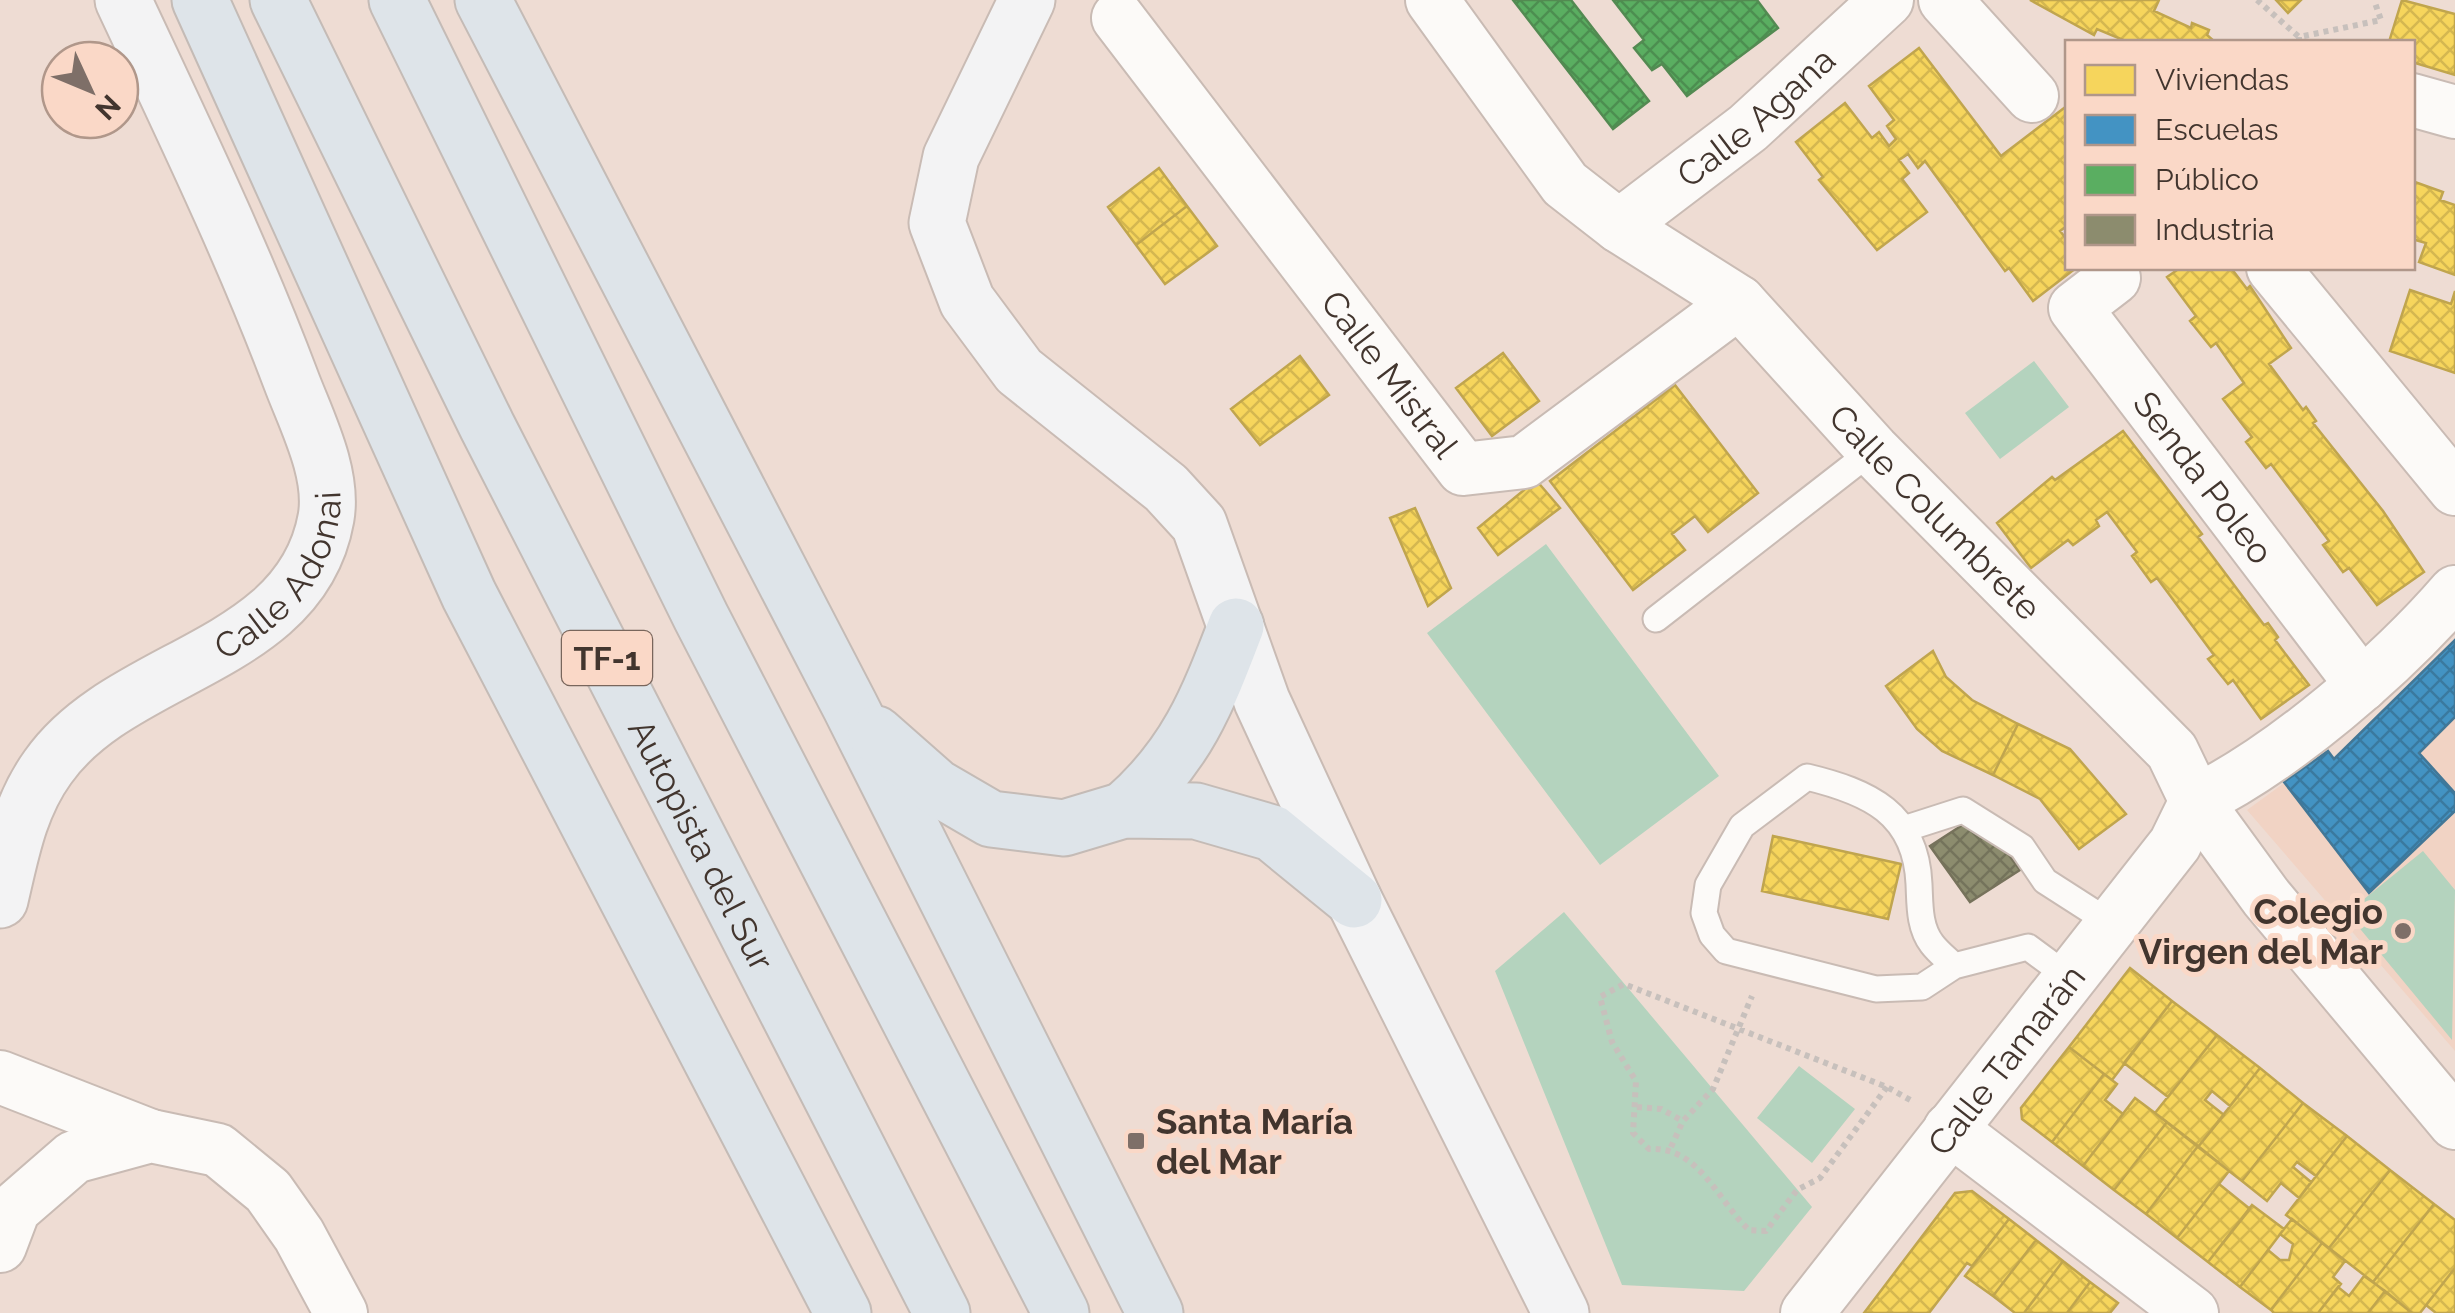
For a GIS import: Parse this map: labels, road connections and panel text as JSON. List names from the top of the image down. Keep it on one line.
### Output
{"streets":{"highway":["TF-1","Autopista del Sur"],"main road":["Calle Adonai"],"street":["Calle Agana","Calle Mistral","Senda Poleo","Calle Columbrete","Calle Tamarán"]},"crossings":[["Calle Agana","Calle Columbrete"],["Calle Mistral","Calle Columbrete"],["Calle Columbrete","Calle Tamarán"]],"places":{"other":["Colegio Virgen del Mar"],"transit":["Santa María del Mar"]},"legend":["Viviendas","Escuelas","Público","Industria"],"north":"bottom right"}
